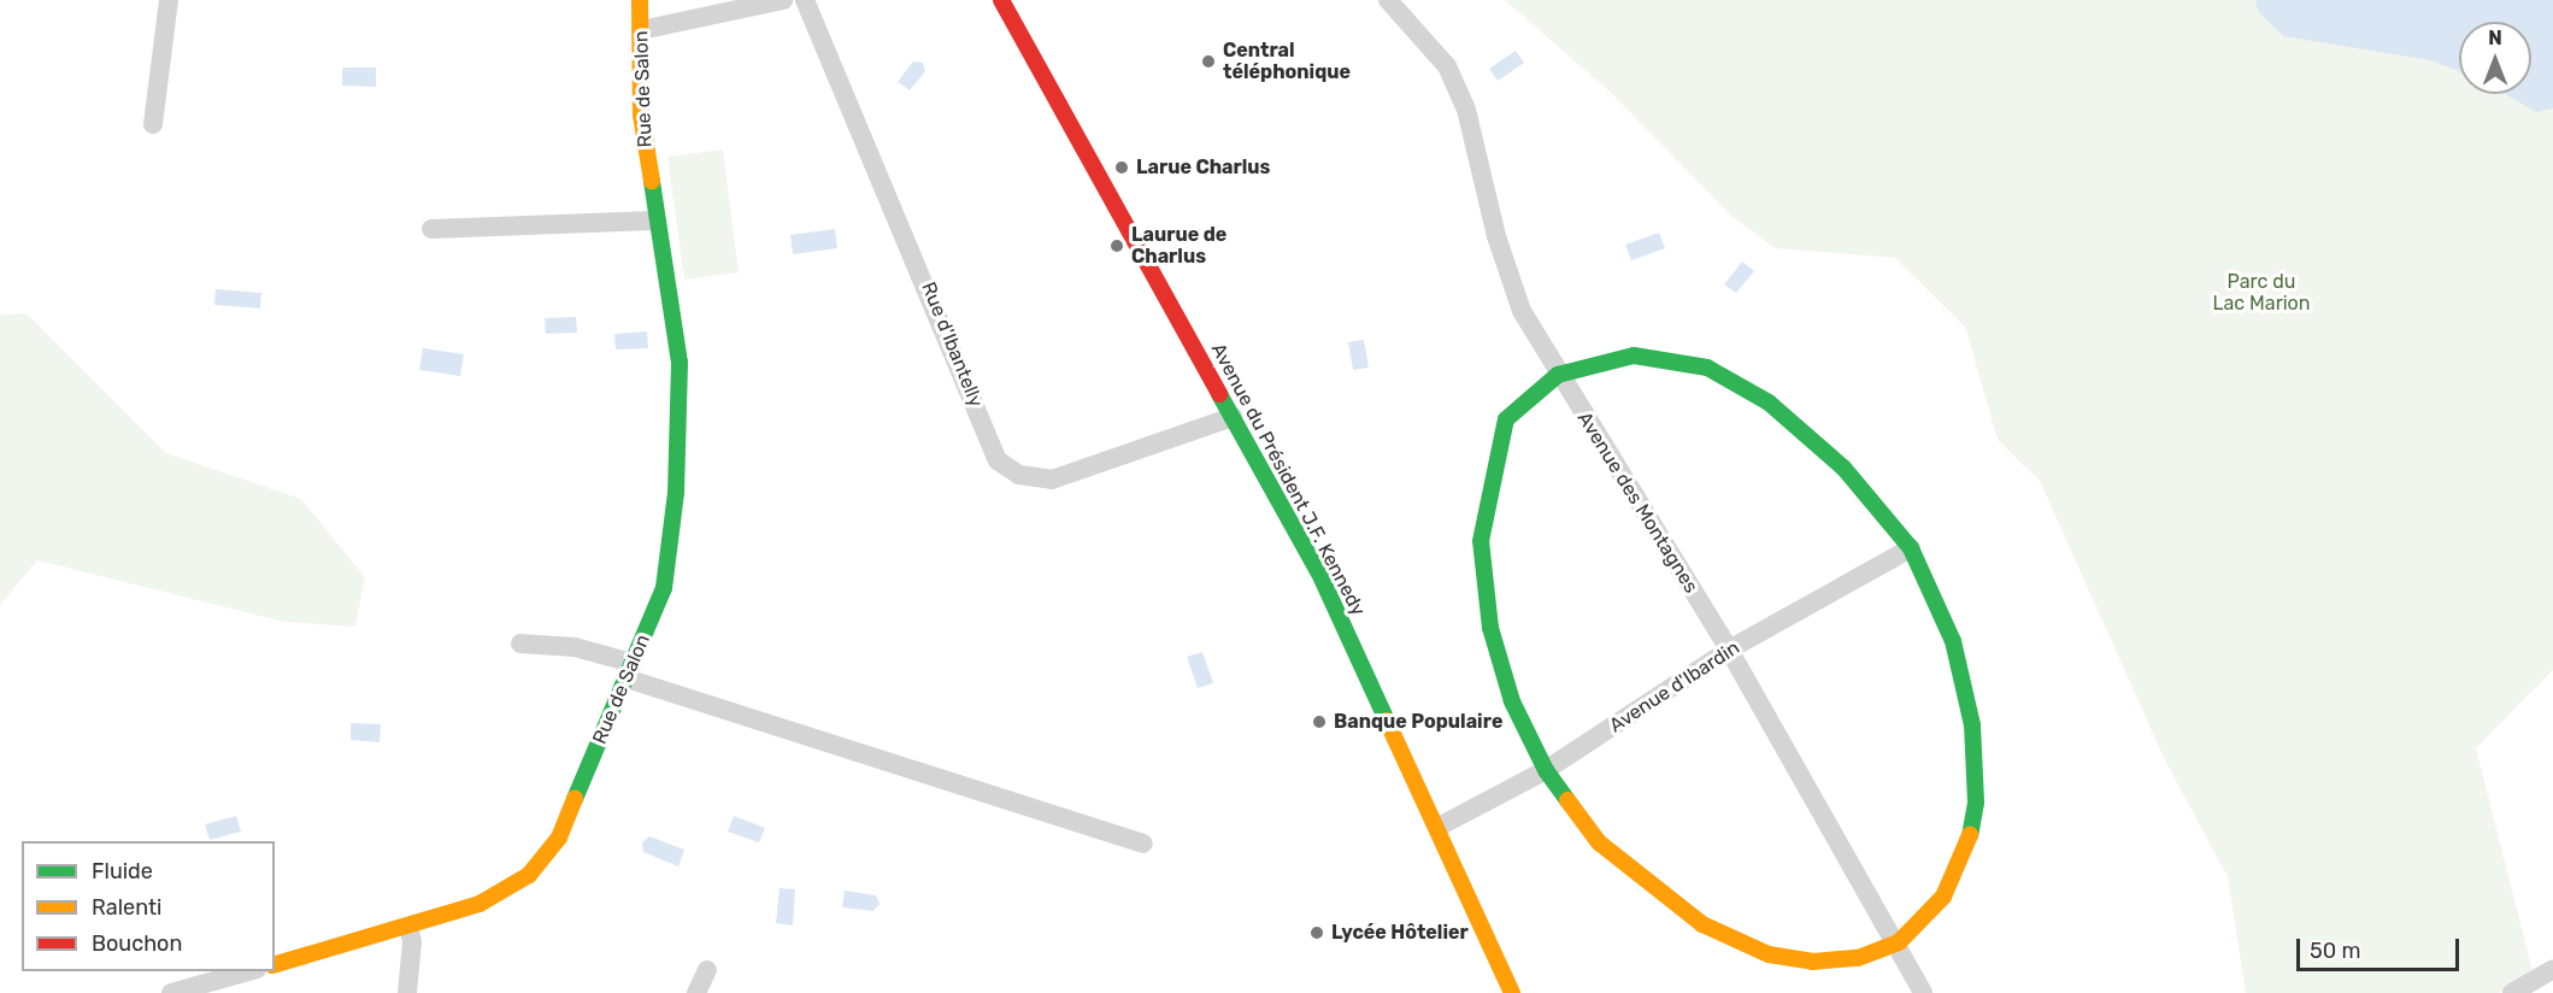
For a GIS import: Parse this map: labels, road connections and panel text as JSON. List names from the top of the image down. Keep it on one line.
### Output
{"streets":{"street":["Rue de Salon","Rue d'Ibantelly","Avenue du Président J.F. Kennedy","Avenue des Montagnes","Avenue d'Ibardin"]},"crossings":[["Rue d'Ibantelly","Avenue du Président J.F. Kennedy"],["Avenue du Président J.F. Kennedy","Avenue d'Ibardin"],["Avenue des Montagnes","Avenue d'Ibardin"]],"parks":["Parc du Lac Marion"],"places":["Central téléphonique","Larue Charlus","Laurue de Charlus","Banque Populaire","Lycée Hôtelier"],"legend":["Fluide","Ralenti","Bouchon"],"scale_bar":"50 m","north":"top"}
